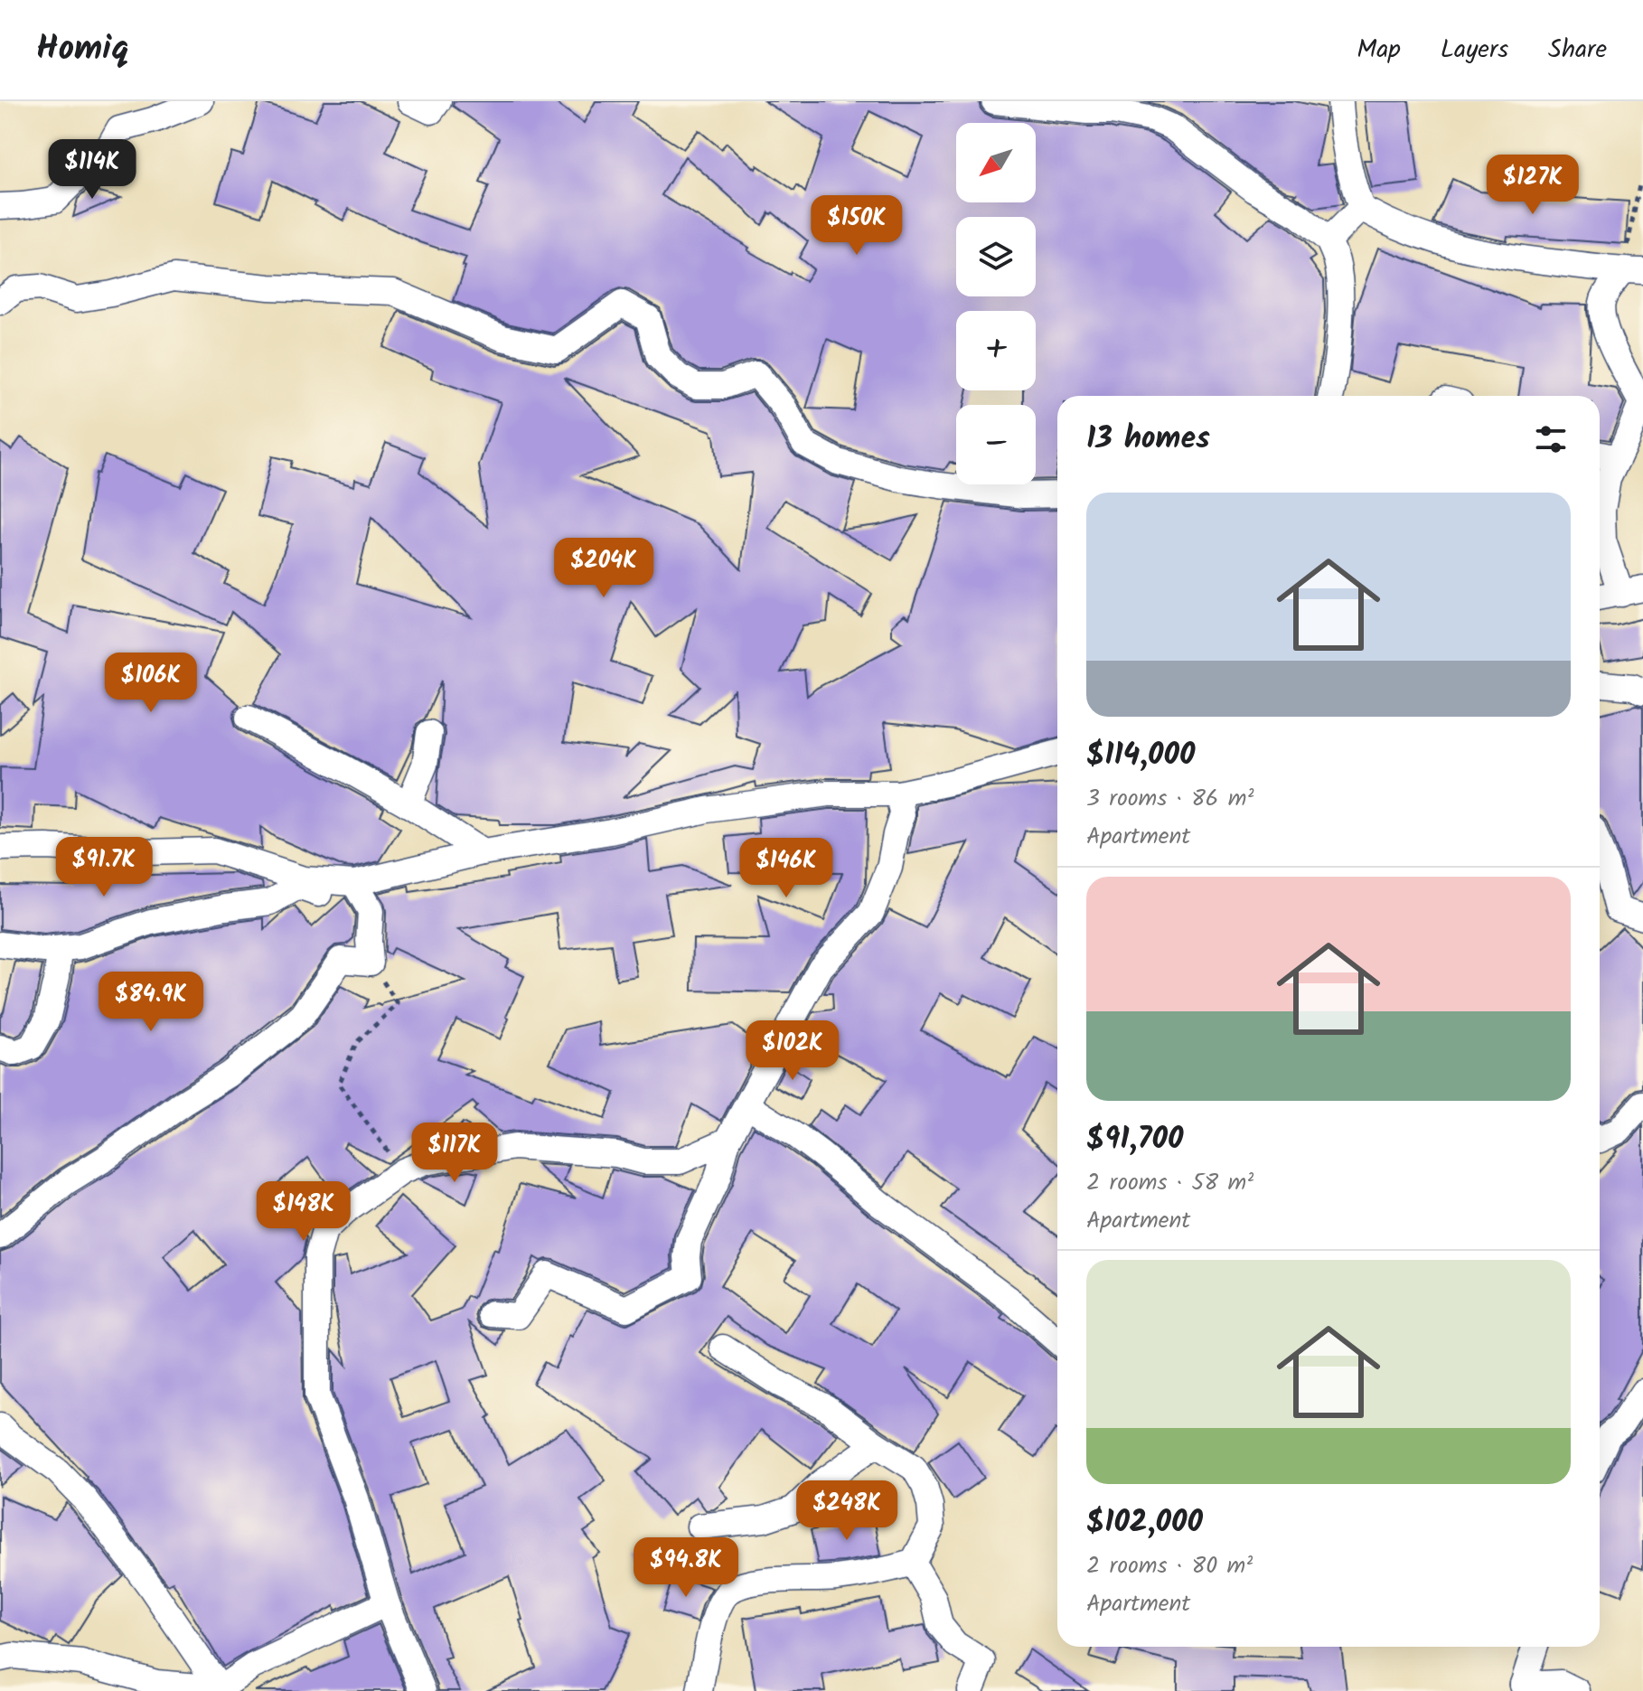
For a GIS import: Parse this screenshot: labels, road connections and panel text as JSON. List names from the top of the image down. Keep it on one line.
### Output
{"north":"bottom left","page":{"header":"Homiq","nav":["Map","Layers","Share"],"map_buttons":["+","−"],"price":["$114K","$127K","$150K","$204K","$106K","$91.7K","$146K","$84.9K","$102K","$117K","$148K","$248K","$94.8K"],"heading":"13 homes","list":[{"name":"$114,000","note":"3 rooms · 86 m² · Apartment"},{"name":"$91,700","note":"2 rooms · 58 m² · Apartment"},{"name":"$102,000","note":"2 rooms · 80 m² · Apartment"}]}}
